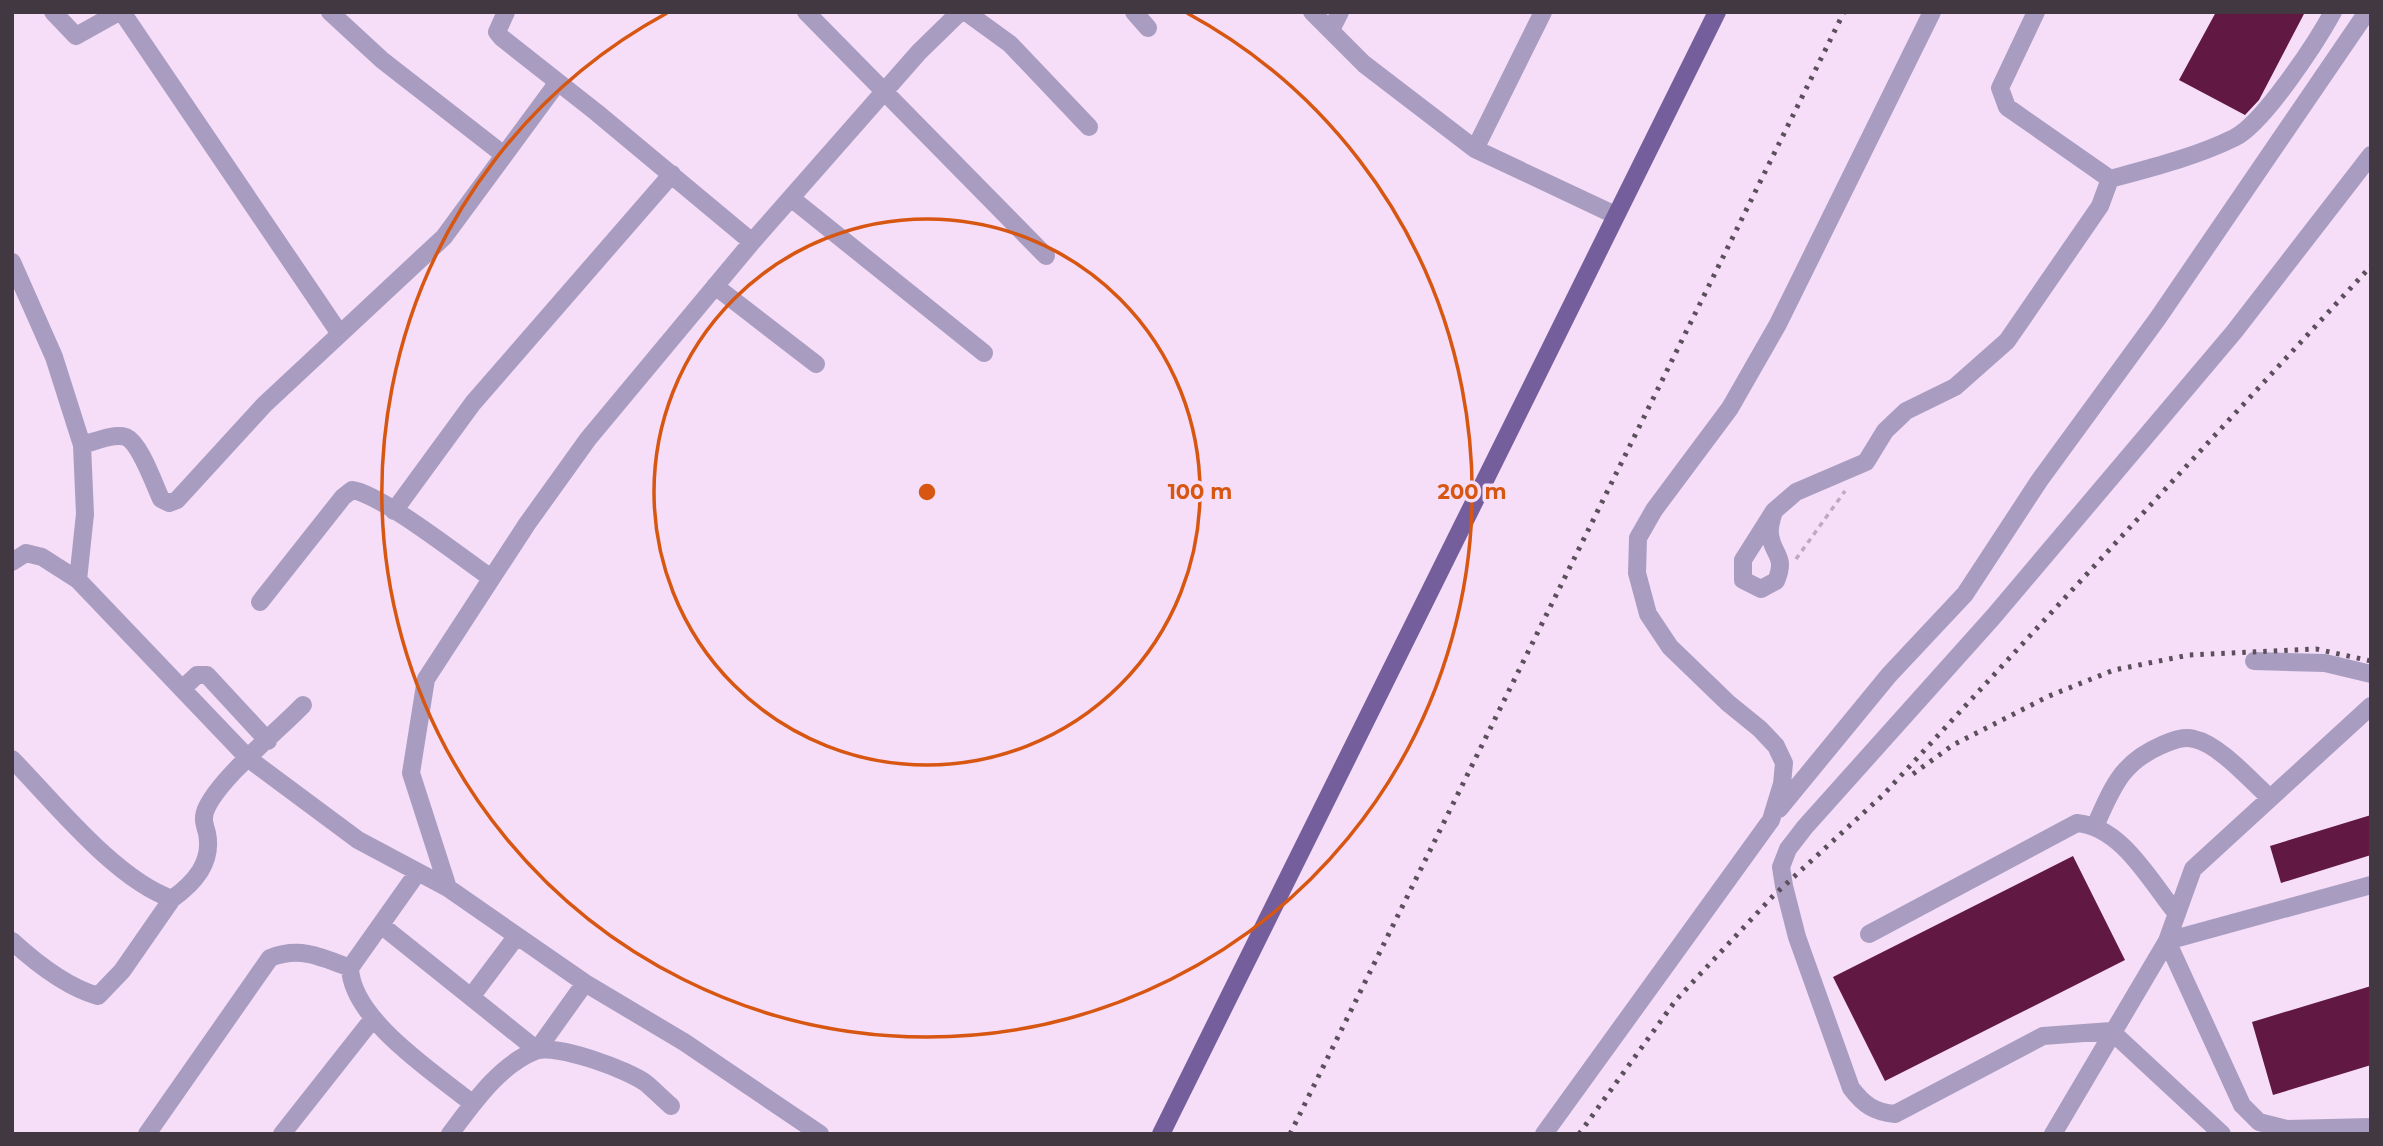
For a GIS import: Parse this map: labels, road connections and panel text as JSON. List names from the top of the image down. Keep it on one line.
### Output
{"rings":["100 m","200 m"]}
